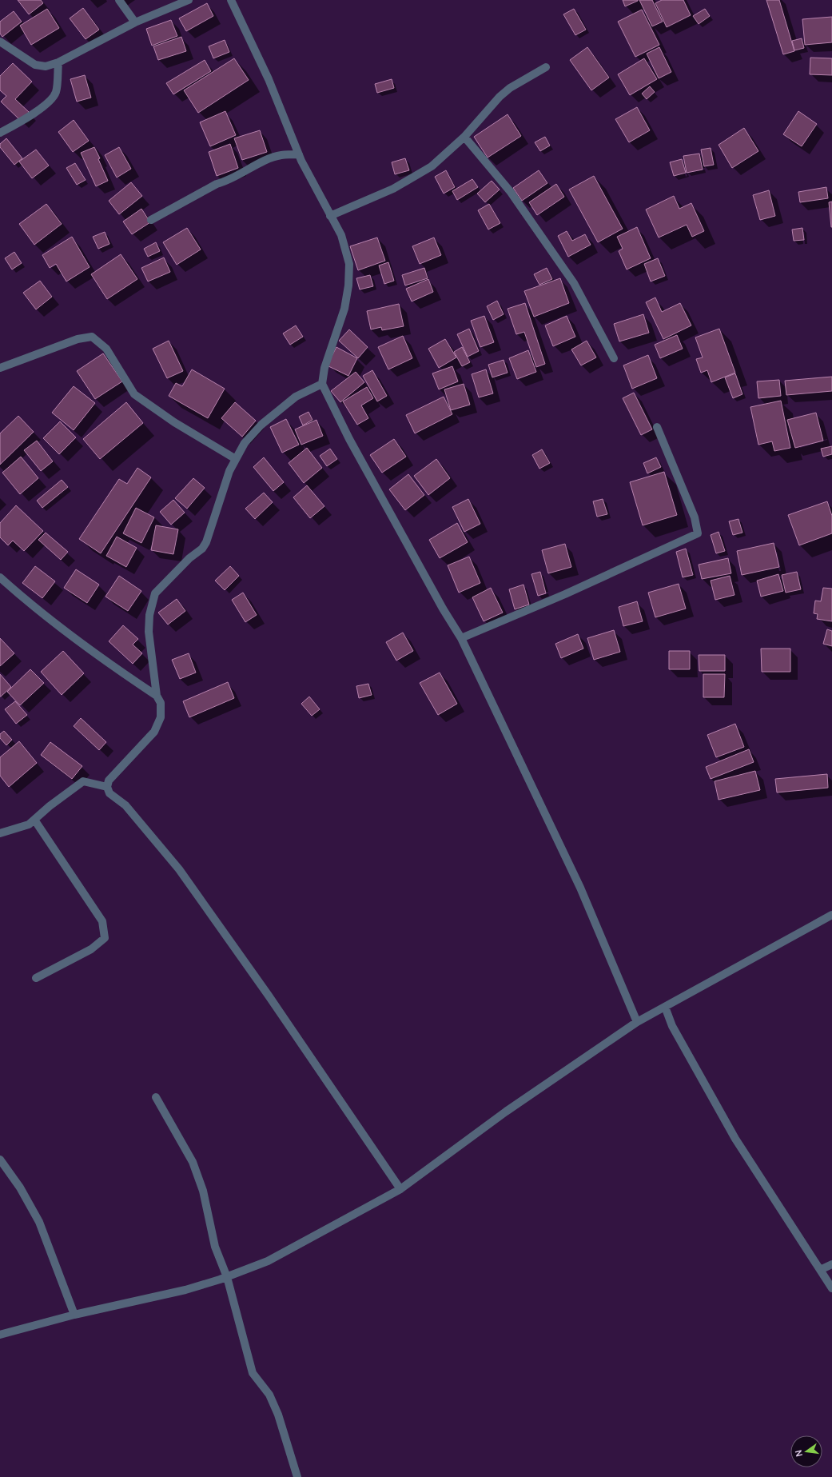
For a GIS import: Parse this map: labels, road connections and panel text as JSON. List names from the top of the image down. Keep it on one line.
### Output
{"north":"left"}
